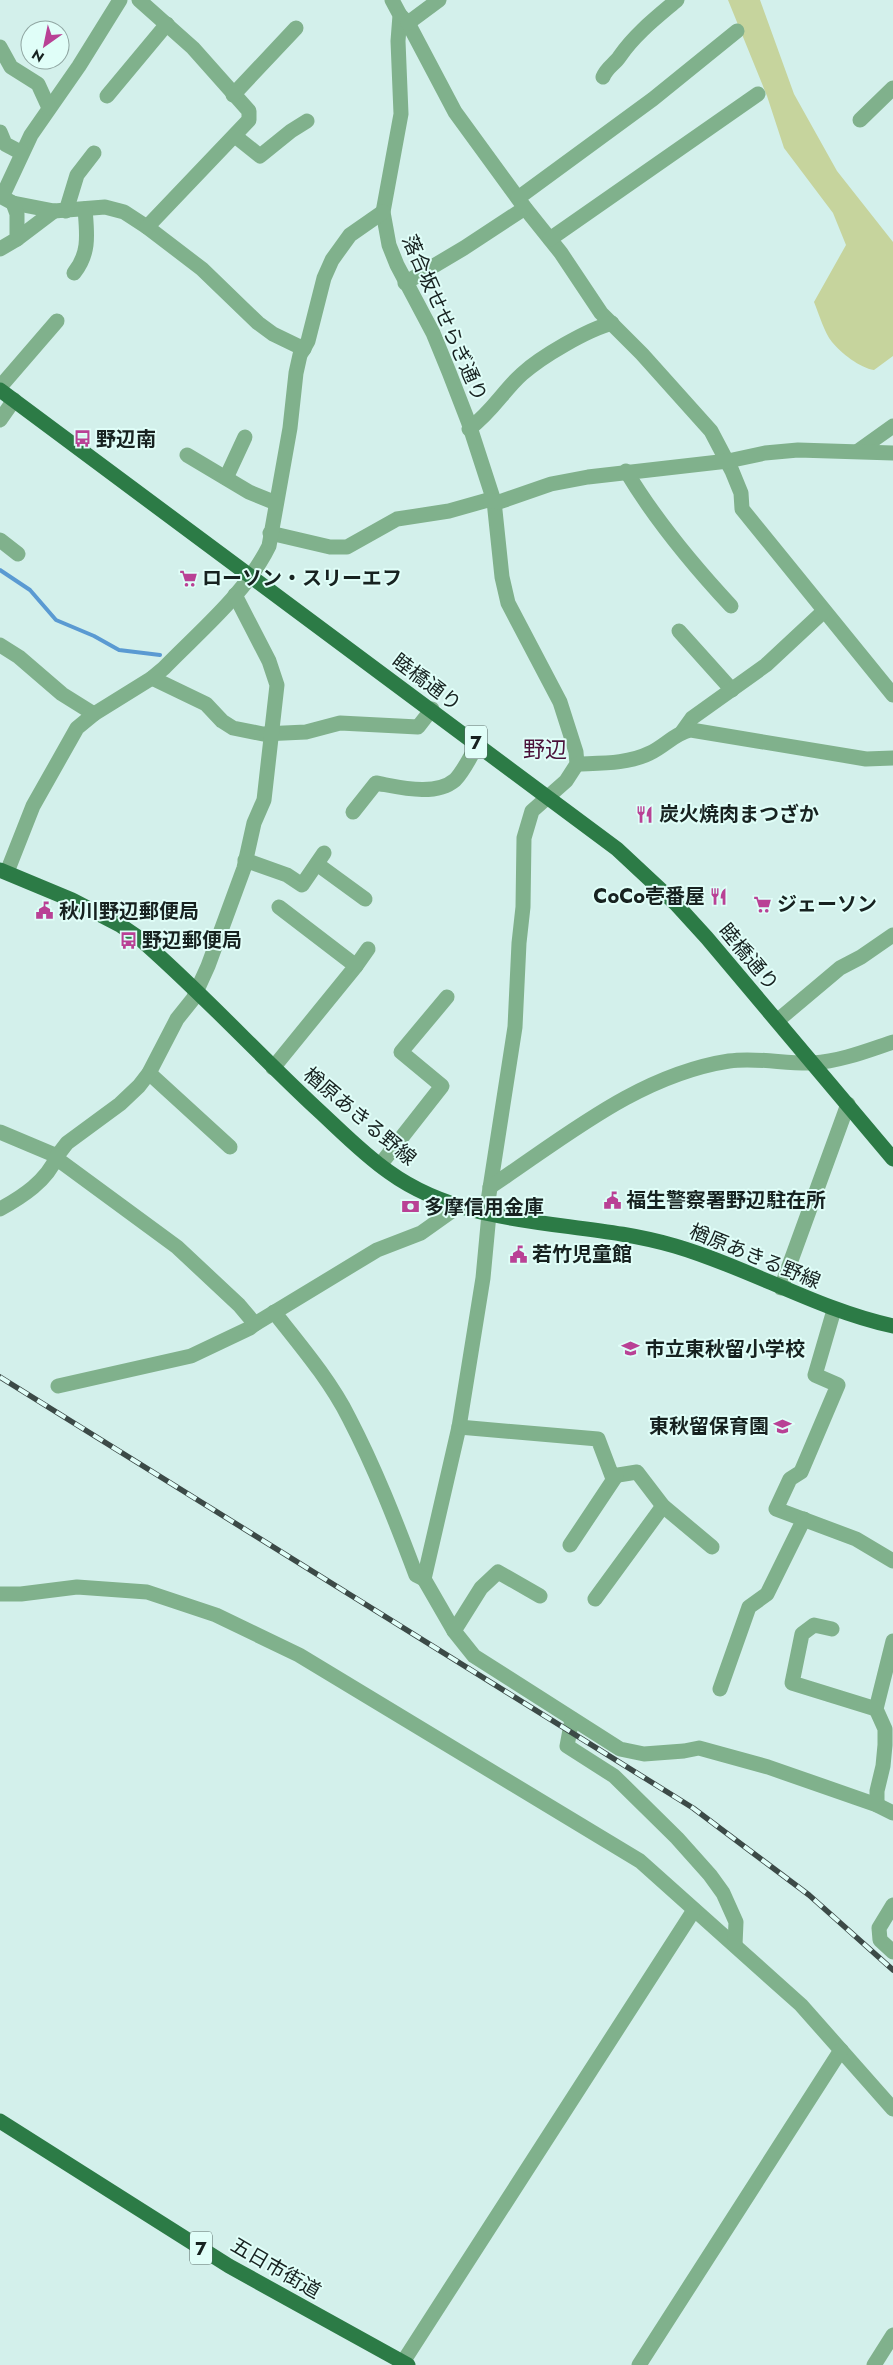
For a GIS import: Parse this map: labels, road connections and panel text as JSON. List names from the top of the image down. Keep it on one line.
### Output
{"streets":{"main road":["睦橋通り","7","楢原あきる野線","五日市街道"],"street":["落合坂せせらぎ通り"]},"districts":["野辺"],"places":{"bus stop":["野辺南","野辺郵便局"],"supermarket":["ローソン・スリーエフ","ジェーソン"],"restaurant":["炭火焼肉まつざか","CoCo壱番屋"],"public building":["秋川野辺郵便局","福生警察署野辺駐在所","若竹児童館"],"bank":["多摩信用金庫"],"school or university":["市立東秋留小学校","東秋留保育園"]},"north":"bottom left"}
